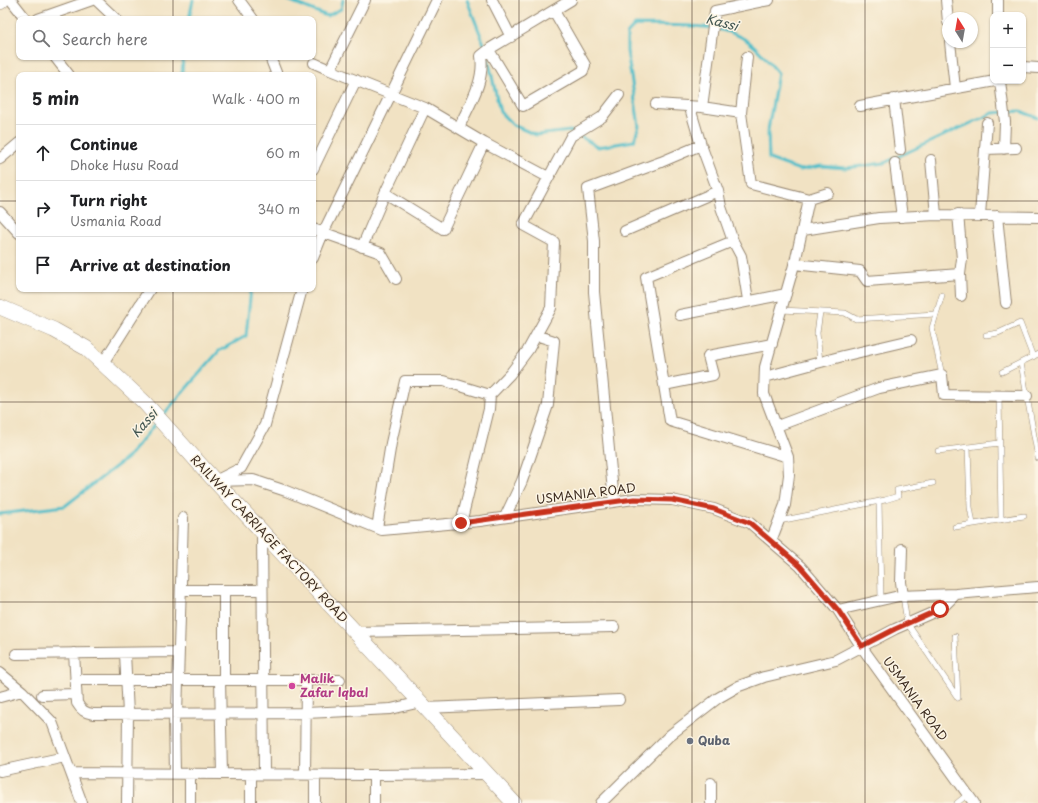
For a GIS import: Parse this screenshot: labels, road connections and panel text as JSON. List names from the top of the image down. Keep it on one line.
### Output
{"streets":{"main road":["RAILWAY CARRIAGE FACTORY ROAD"],"street":["USMANIA ROAD"]},"crossings":[["USMANIA ROAD","RAILWAY CARRIAGE FACTORY ROAD"]],"water":["Kassi"],"places":["Malik Zafar Iqbal","Quba"],"north":"top","page":{"map_buttons":["+","−"],"search":"Search here","heading":["5 min","Walk · 400 m"],"list":[["Continue","Dhoke Husu Road","60 m"],["Turn right","Usmania Road","340 m"],"Arrive at destination"]}}
